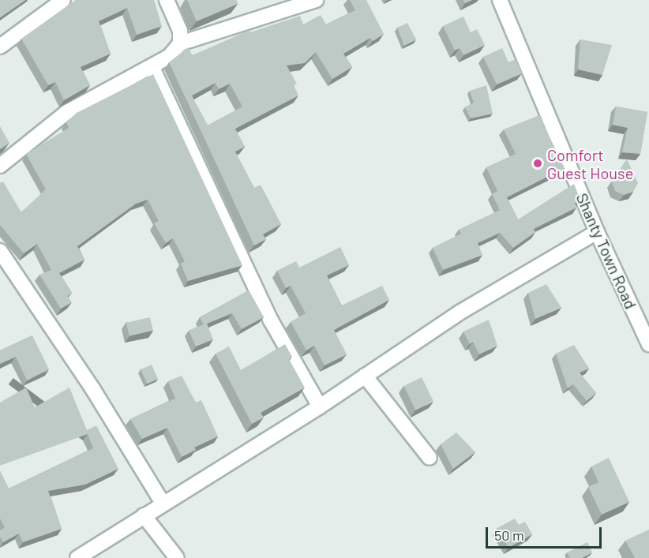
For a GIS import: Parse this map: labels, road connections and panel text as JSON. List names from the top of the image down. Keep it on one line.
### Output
{"streets":{"street":["Shanty Town Road"]},"places":["Comfort Guest House"],"scale_bar":"50 m"}
